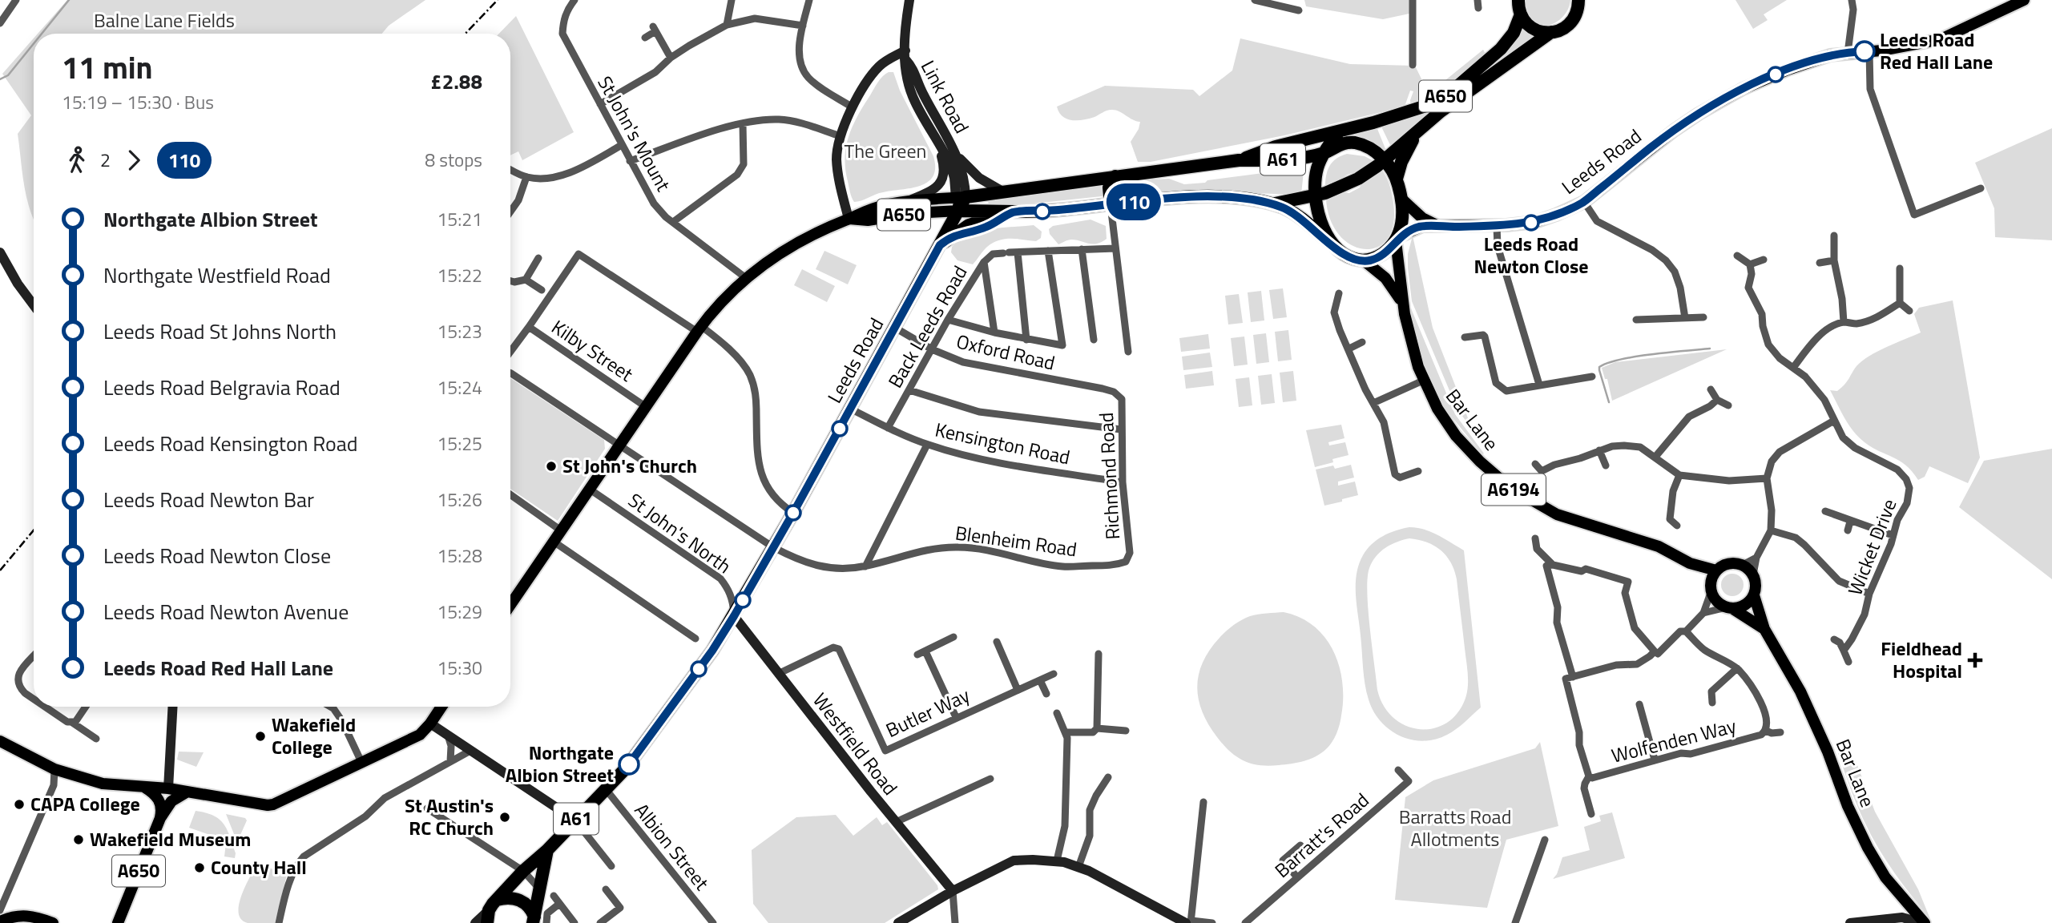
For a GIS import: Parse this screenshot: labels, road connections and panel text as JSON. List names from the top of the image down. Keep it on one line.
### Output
{"streets":{"highway":["A650","A61","Leeds Road"],"main road":["Bar Lane","A6194"],"street":["Link Road","St John's Mount","Back Leeds Road","Kilby Street","Oxford Road","Kensington Road","Richmond Road","St John's North","Blenheim Road","Wicket Drive","Butler Way","Wolfenden Way","Westfield Road","Barratt's Road","Albion Street"]},"crossings":[["A650","Link Road"],["A650","St John's Mount"],["A650","A61"],["A650","Leeds Road"],["A650","Kilby Street"],["A650","St John's North"],["A650","Blenheim Road"],["Link Road","A61"],["Link Road","Leeds Road"],["A61","Leeds Road"],["A61","Bar Lane"],["A61","St John's North"],["A61","Westfield Road"],["A61","Albion Street"],["Leeds Road","Oxford Road"],["Leeds Road","Bar Lane"],["Leeds Road","Kensington Road"],["Leeds Road","St John's North"],["Leeds Road","Blenheim Road"],["Leeds Road","Westfield Road"],["Back Leeds Road","Oxford Road"],["Back Leeds Road","Kensington Road"],["Oxford Road","Richmond Road"],["Bar Lane","A6194"],["Kensington Road","Richmond Road"],["Richmond Road","Blenheim Road"],["St John's North","Westfield Road"],["Butler Way","Westfield Road"]],"parks":["Balne Lane Fields","The Green","Barratts Road Allotments"],"places":{"other":["Leeds Road Red Hall Lane","Leeds Road Newton Close","St John's Church","Wakefield College","Northgate Albion Street","CAPA College","St Austin's RC Church","Wakefield Museum","County Hall"],"health":["Fieldhead Hospital"]},"lines":["bus line 110"],"page":{"on_map":"110","heading":["11 min","15:19 – 15:30 · Bus","£2.88"],"legs":["2","110","8 stops"],"list":[{"name":"Northgate Albion Street","value":"15:21"},{"name":"Northgate Westfield Road","value":"15:22"},{"name":"Leeds Road St Johns North","value":"15:23"},{"name":"Leeds Road Belgravia Road","value":"15:24"},{"name":"Leeds Road Kensington Road","value":"15:25"},{"name":"Leeds Road Newton Bar","value":"15:26"},{"name":"Leeds Road Newton Close","value":"15:28"},{"name":"Leeds Road Newton Avenue","value":"15:29"},{"name":"Leeds Road Red Hall Lane","value":"15:30"}]}}
